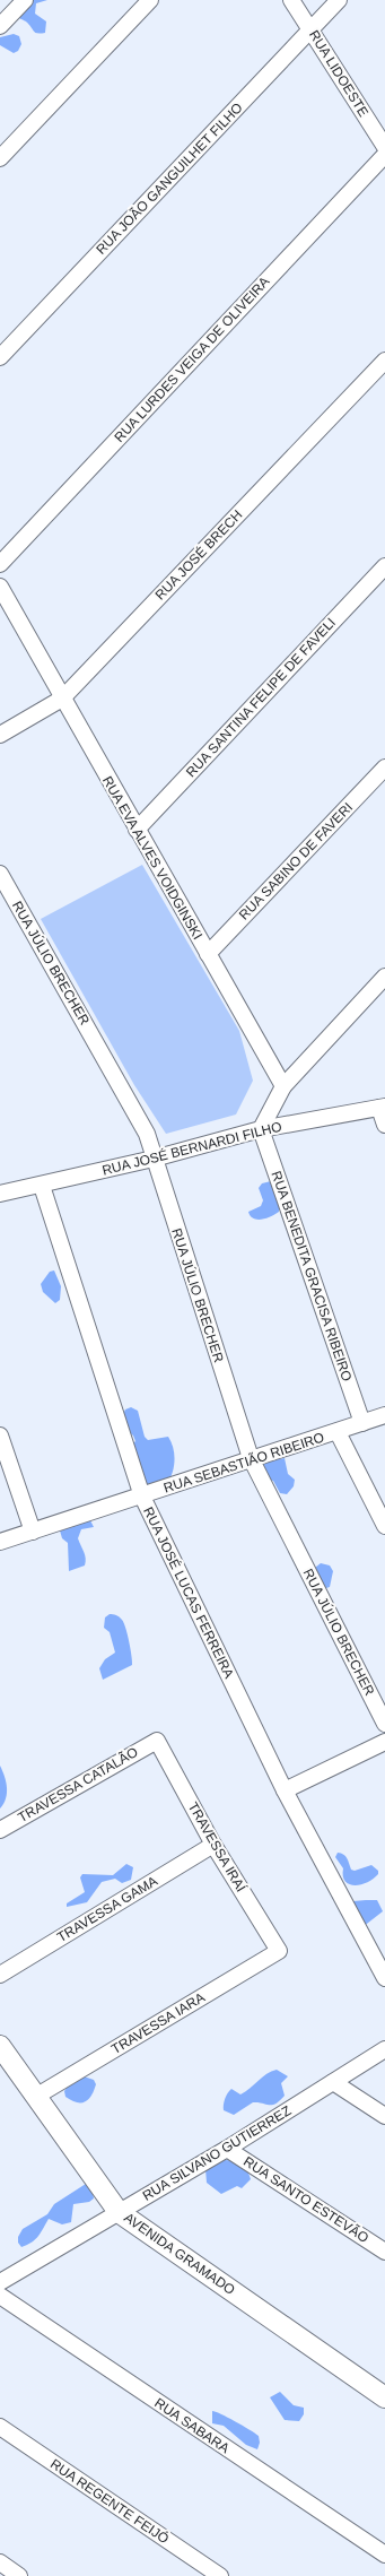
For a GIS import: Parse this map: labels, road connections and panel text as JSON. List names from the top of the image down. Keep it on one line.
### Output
{"streets":{"street":["RUA LIDOESTE","RUA JOÃO GANGUILHET FILHO","RUA LURDES VEIGA DE OLIVEIRA","RUA JOSÉ BRECH","RUA SANTINA FELIPE DE FAVELI","RUA EVA ALVES VOIDGINSKI","RUA SABINO DE FAVERI","RUA JÚLIO BRECHER","RUA JOSÉ BERNARDI FILHO","RUA BENEDITA GRACISA RIBEIRO","RUA SEBASTIÃO RIBEIRO","RUA JOSÉ LUCAS FERREIRA","TRAVESSA CATALÃO","TRAVESSA IRAÍ","TRAVESSA GAMA","TRAVESSA IARA","RUA SILVANO GUTIERREZ","RUA SANTO ESTEVÃO","AVENIDA GRAMADO","RUA SABARA","RUA REGENTE FEIJÓ"]},"crossings":[["RUA LIDOESTE","RUA JOÃO GANGUILHET FILHO"],["RUA JOSÉ BRECH","RUA EVA ALVES VOIDGINSKI"],["RUA SANTINA FELIPE DE FAVELI","RUA EVA ALVES VOIDGINSKI"],["RUA EVA ALVES VOIDGINSKI","RUA SABINO DE FAVERI"],["RUA JÚLIO BRECHER","RUA JOSÉ BERNARDI FILHO"],["RUA JÚLIO BRECHER","RUA SEBASTIÃO RIBEIRO"],["RUA JOSÉ BERNARDI FILHO","RUA BENEDITA GRACISA RIBEIRO"],["RUA JOSÉ BERNARDI FILHO","RUA JOSÉ LUCAS FERREIRA"],["RUA BENEDITA GRACISA RIBEIRO","RUA SEBASTIÃO RIBEIRO"],["RUA SEBASTIÃO RIBEIRO","RUA JOSÉ LUCAS FERREIRA"],["TRAVESSA CATALÃO","TRAVESSA IRAÍ"],["TRAVESSA IRAÍ","TRAVESSA GAMA"],["TRAVESSA IRAÍ","TRAVESSA IARA"],["TRAVESSA IARA","AVENIDA GRAMADO"],["RUA SILVANO GUTIERREZ","RUA SANTO ESTEVÃO"],["RUA SILVANO GUTIERREZ","AVENIDA GRAMADO"]]}
